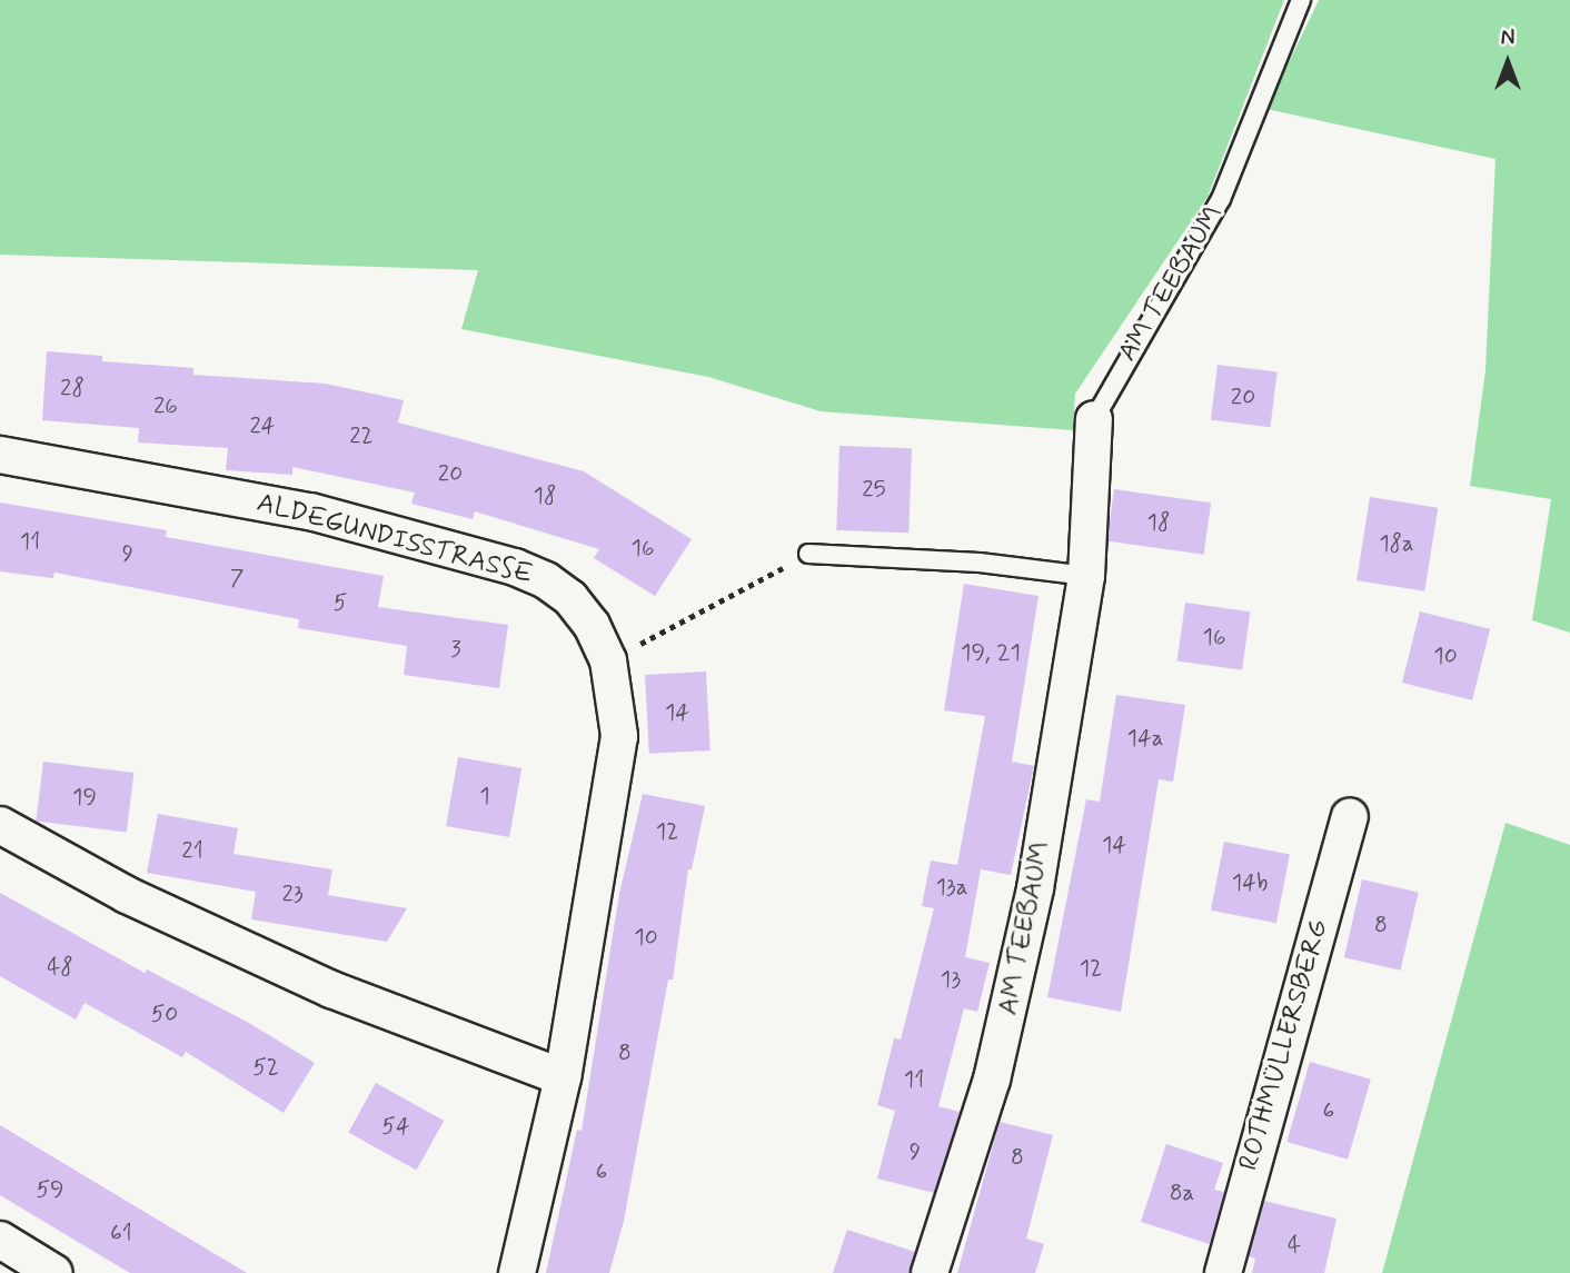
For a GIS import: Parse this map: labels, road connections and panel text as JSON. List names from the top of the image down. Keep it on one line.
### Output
{"streets":{"street":["AM TEEBAUM","ALDEGUNDISSTRASSE","ROTHMÜLLERSBERG"]},"house_numbers":["28","20","26","24","22","20","25","18","18","11","18a","16","9","7","5","16","3","19, 21","10","14","14a","1","19","12","14","21","14b","13a","23","8","10","48","12","13","50","8","52","11","6","54","9","8","6","59","8a","61","4"],"north":"top"}
